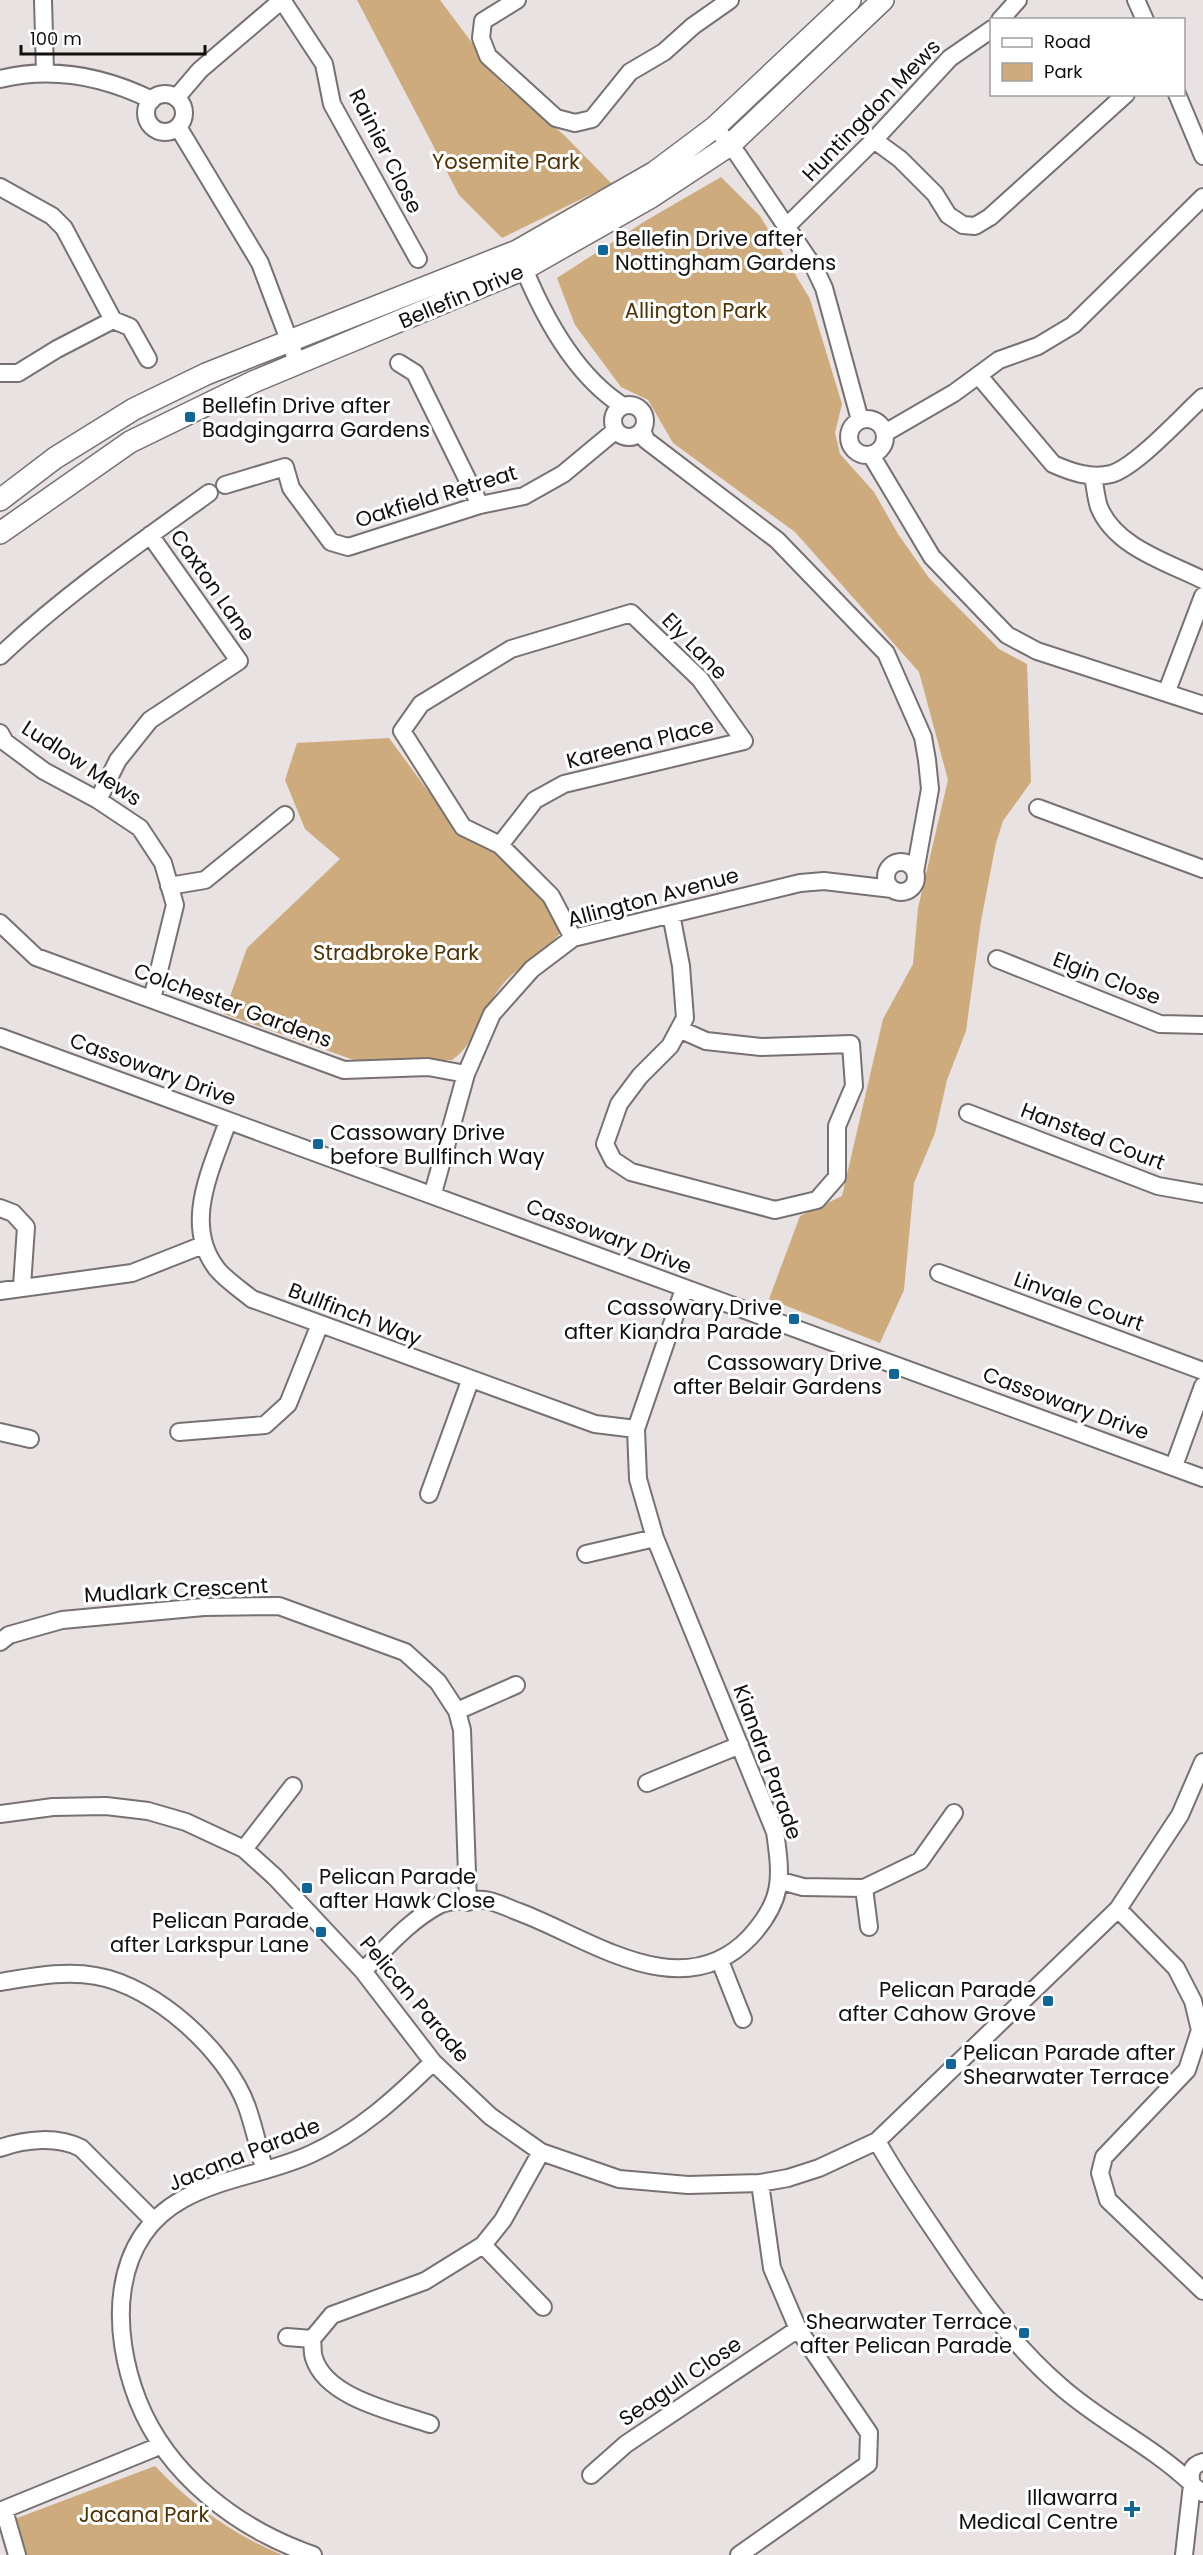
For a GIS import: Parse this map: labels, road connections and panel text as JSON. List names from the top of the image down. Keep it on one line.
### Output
{"streets":{"main road":["Bellefin Drive"],"street":["Huntingdon Mews","Rainier Close","Oakfield Retreat","Caxton Lane","Ely Lane","Kareena Place","Ludlow Mews","Allington Avenue","Elgin Close","Colchester Gardens","Cassowary Drive","Hansted Court","Linvale Court","Bullfinch Way","Mudlark Crescent","Kiandra Parade","Pelican Parade","Jacana Parade","Seagull Close"]},"crossings":[["Caxton Lane","Ludlow Mews"],["Ely Lane","Kareena Place"],["Ludlow Mews","Colchester Gardens"],["Allington Avenue","Colchester Gardens"],["Allington Avenue","Cassowary Drive"],["Cassowary Drive","Bullfinch Way"],["Cassowary Drive","Kiandra Parade"],["Bullfinch Way","Kiandra Parade"],["Mudlark Crescent","Kiandra Parade"],["Kiandra Parade","Pelican Parade"],["Pelican Parade","Jacana Parade"]],"parks":["Yosemite Park","Allington Park","Stradbroke Park","Jacana Park"],"places":{"transit":["Bellefin Drive after Nottingham Gardens","Bellefin Drive after Badgingarra Gardens","Cassowary Drive before Bullfinch Way","Cassowary Drive after Kiandra Parade","Cassowary Drive after Belair Gardens","Pelican Parade after Hawk Close","Pelican Parade after Larkspur Lane","Pelican Parade after Cahow Grove","Pelican Parade after Shearwater Terrace","Shearwater Terrace after Pelican Parade"],"health":["Illawarra Medical Centre"]},"legend":["Road","Park"],"scale_bar":"100 m"}
